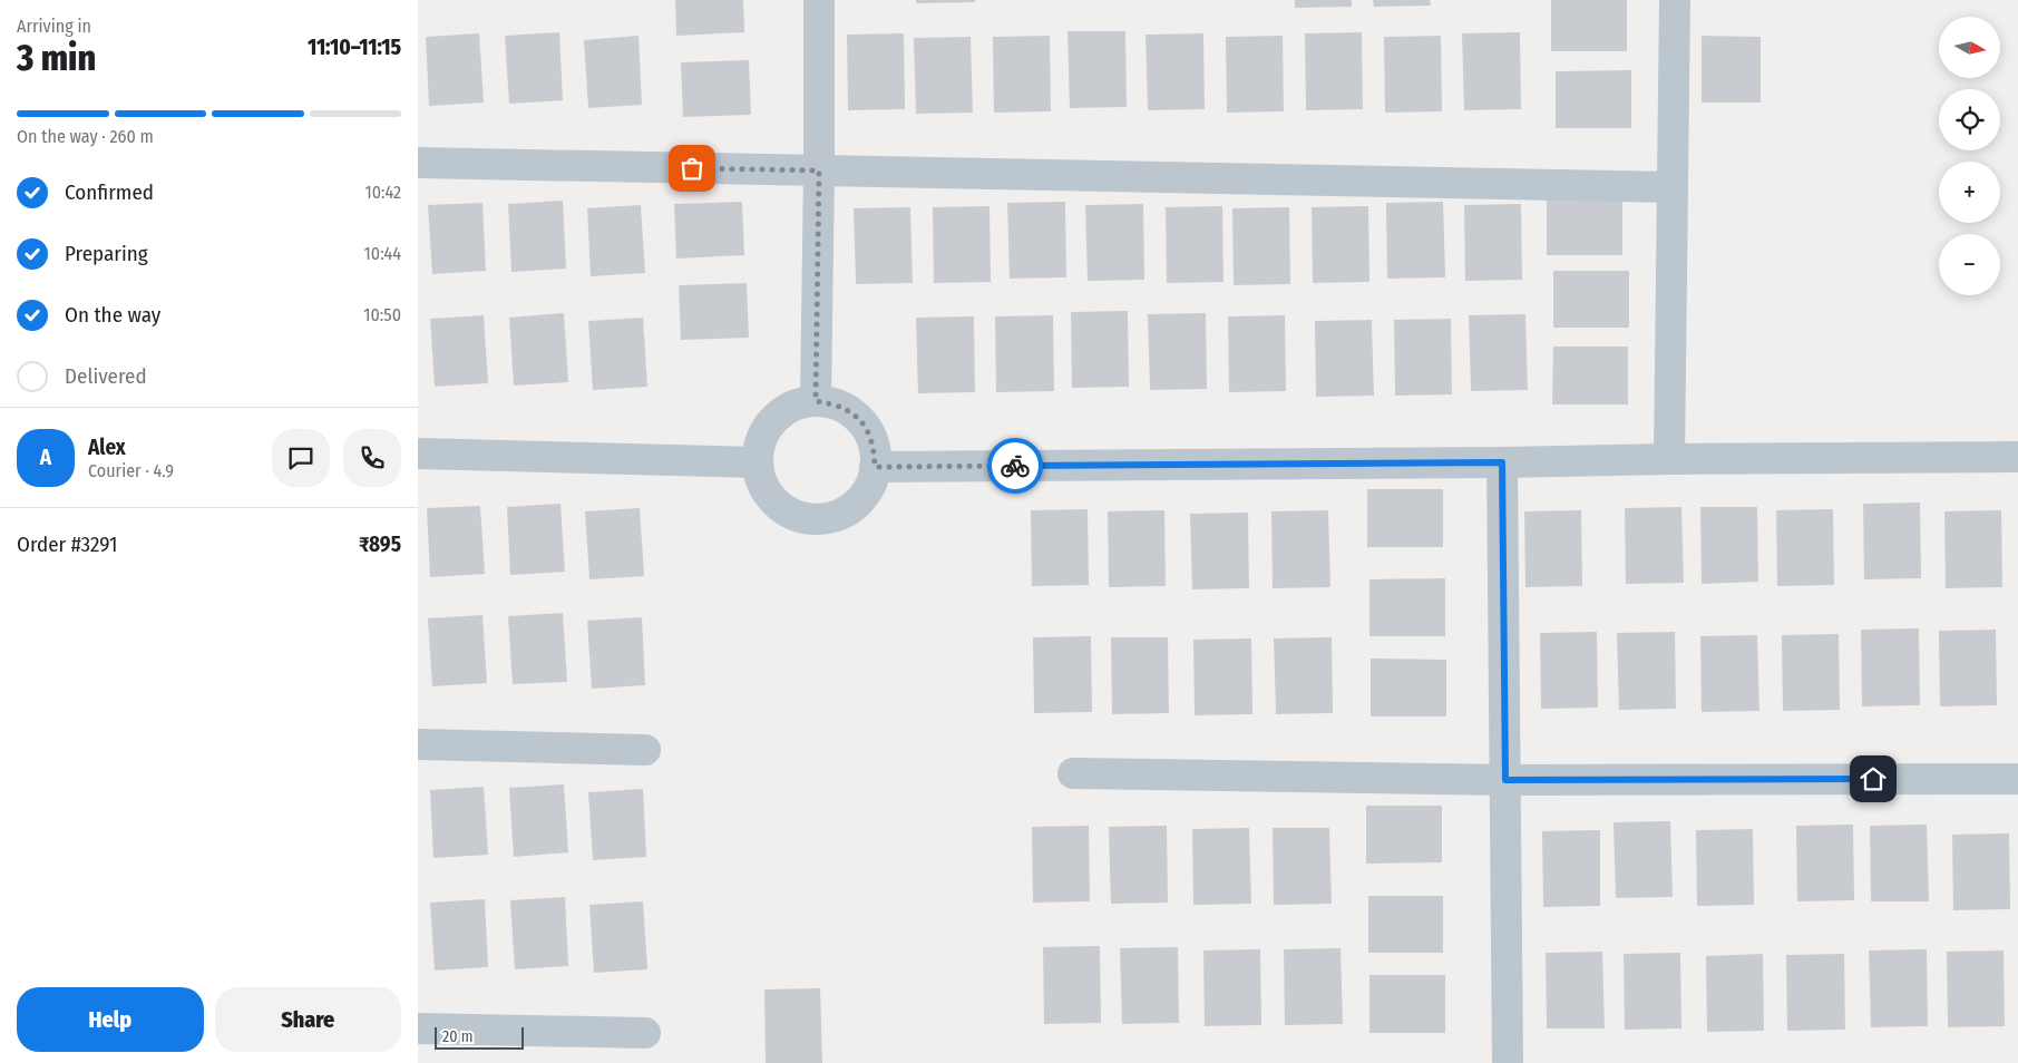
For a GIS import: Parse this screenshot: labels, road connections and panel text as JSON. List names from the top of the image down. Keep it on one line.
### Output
{"scale_bar":"20 m","north":"right","page":{"heading":["3 min","Arriving in","11:10–11:15"],"panel":["Alex","Courier · 4.9","Order #3291","₹895"],"map_buttons":["+","−"],"bar":"On the way · 260 m","list":[["Confirmed","10:42"],["Preparing","10:44"],["On the way","10:50"],"Delivered"],"round":"A","buttons":["Help","Share"],"scale":"20 m"}}
